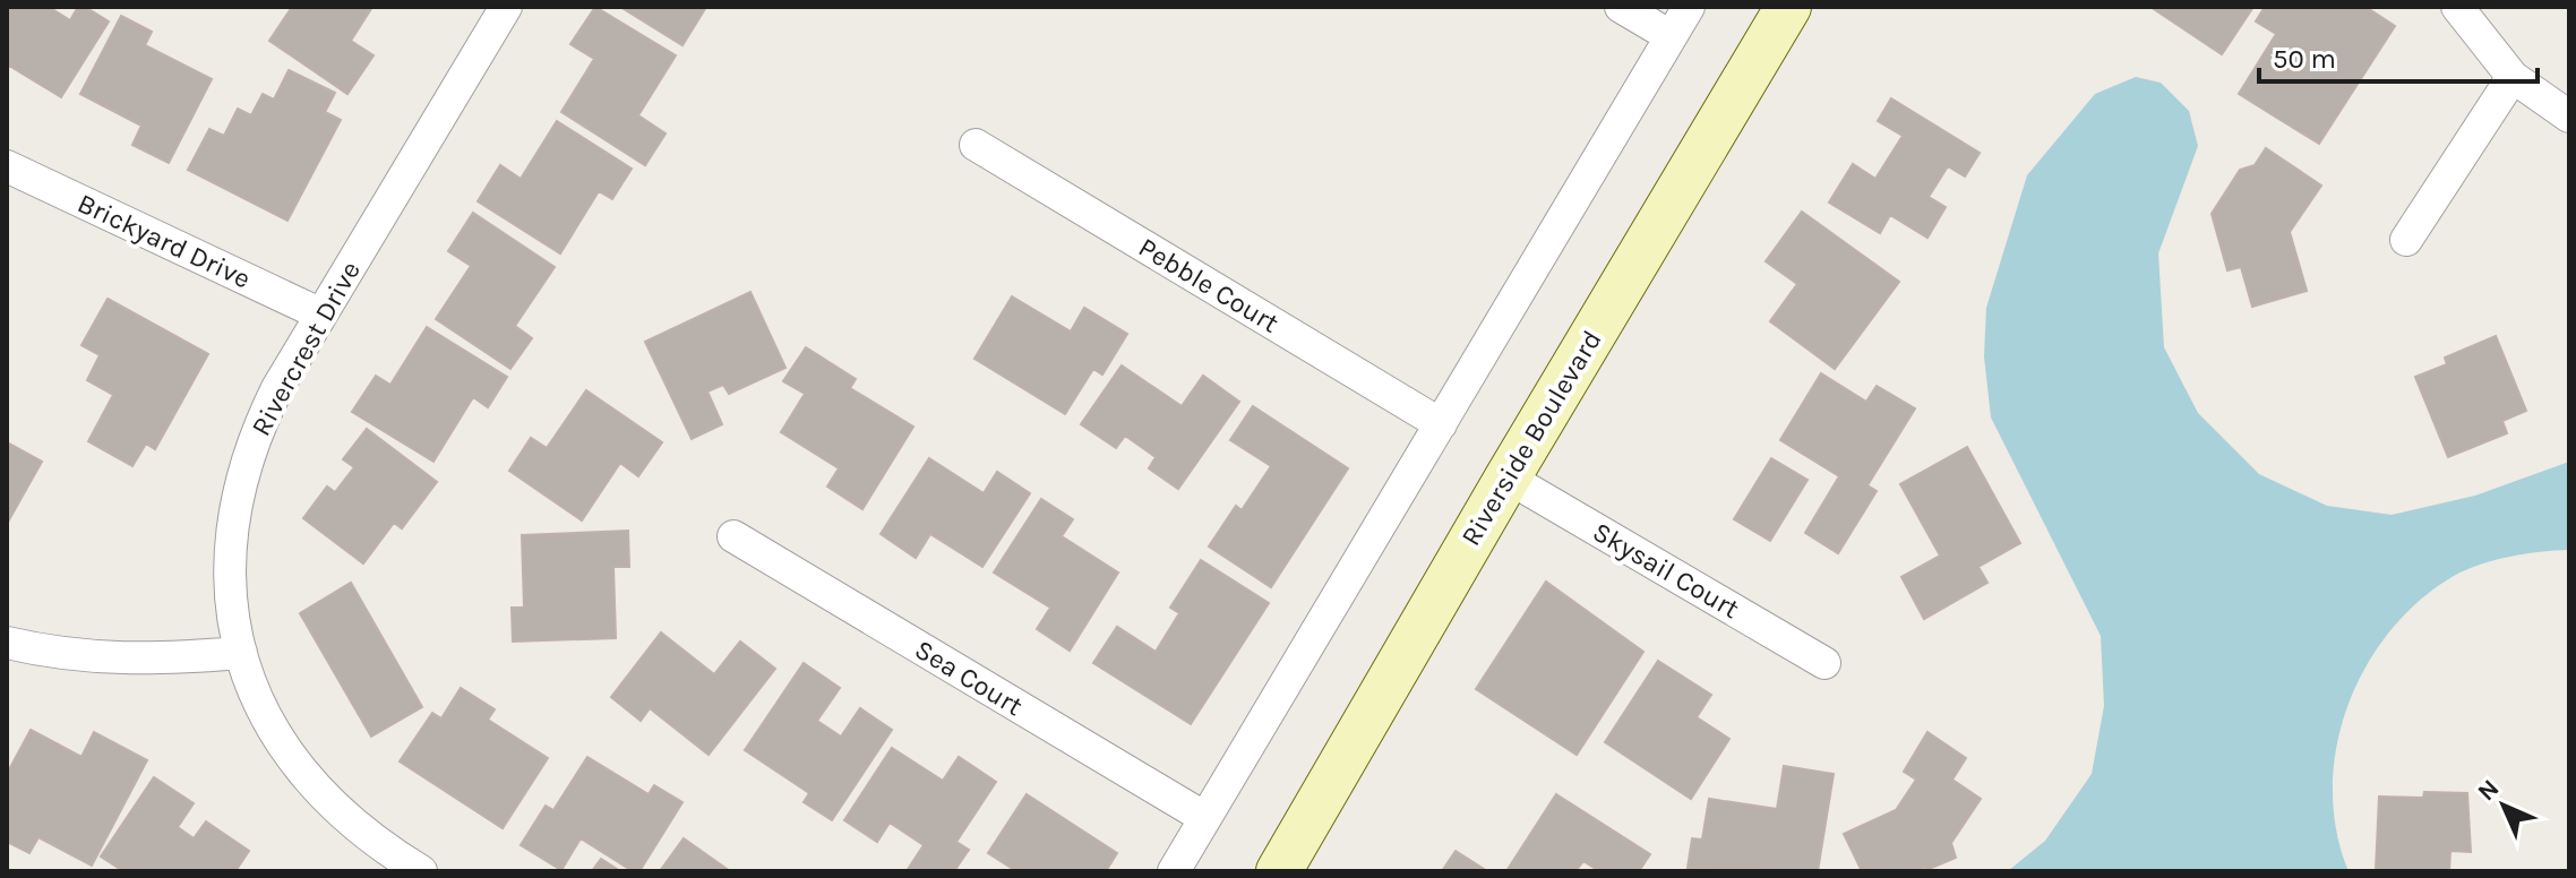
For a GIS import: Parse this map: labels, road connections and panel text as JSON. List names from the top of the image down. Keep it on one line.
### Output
{"streets":{"main road":["Riverside Boulevard"],"street":["Brickyard Drive","Pebble Court","Rivercrest Drive","Skysail Court","Sea Court"]},"crossings":[["Brickyard Drive","Rivercrest Drive"],["Riverside Boulevard","Skysail Court"]],"scale_bar":"50 m","north":"top left"}
